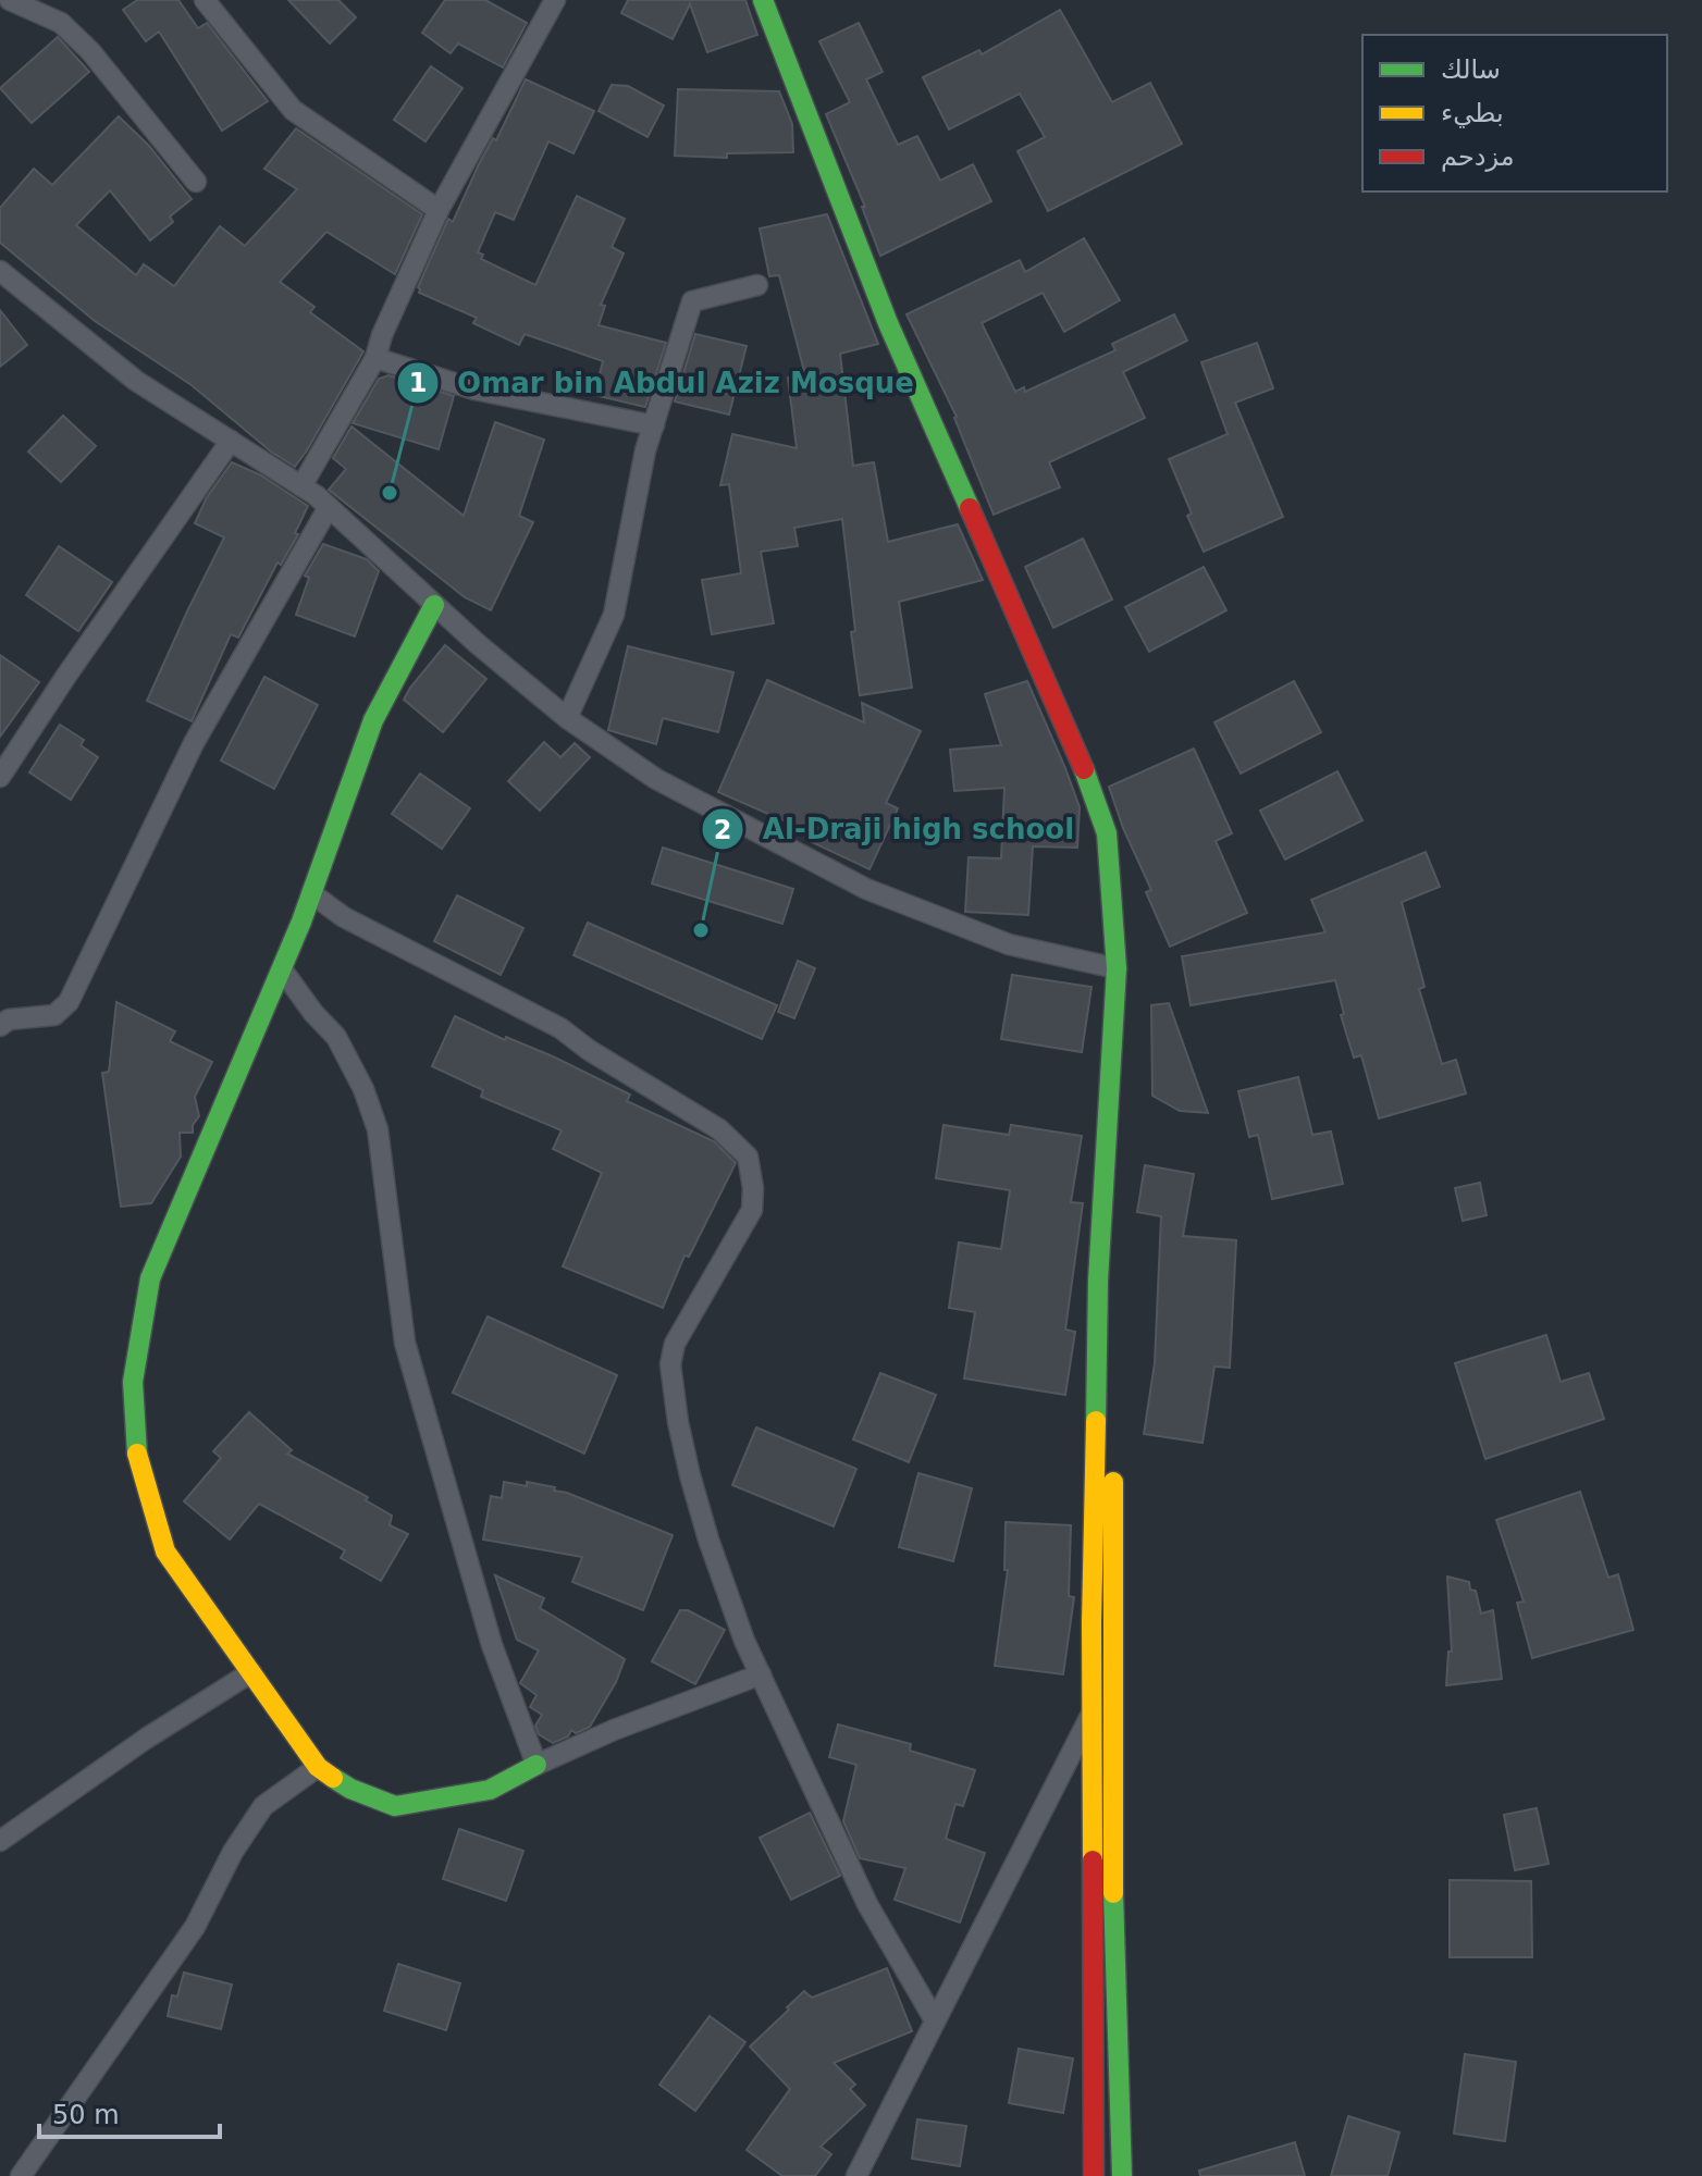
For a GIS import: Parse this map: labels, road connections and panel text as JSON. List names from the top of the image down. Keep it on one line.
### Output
{"places":["Omar bin Abdul Aziz Mosque","Al-Draji high school"],"legend":["سالك","بطيء","مزدحم"],"scale_bar":"50 m"}
